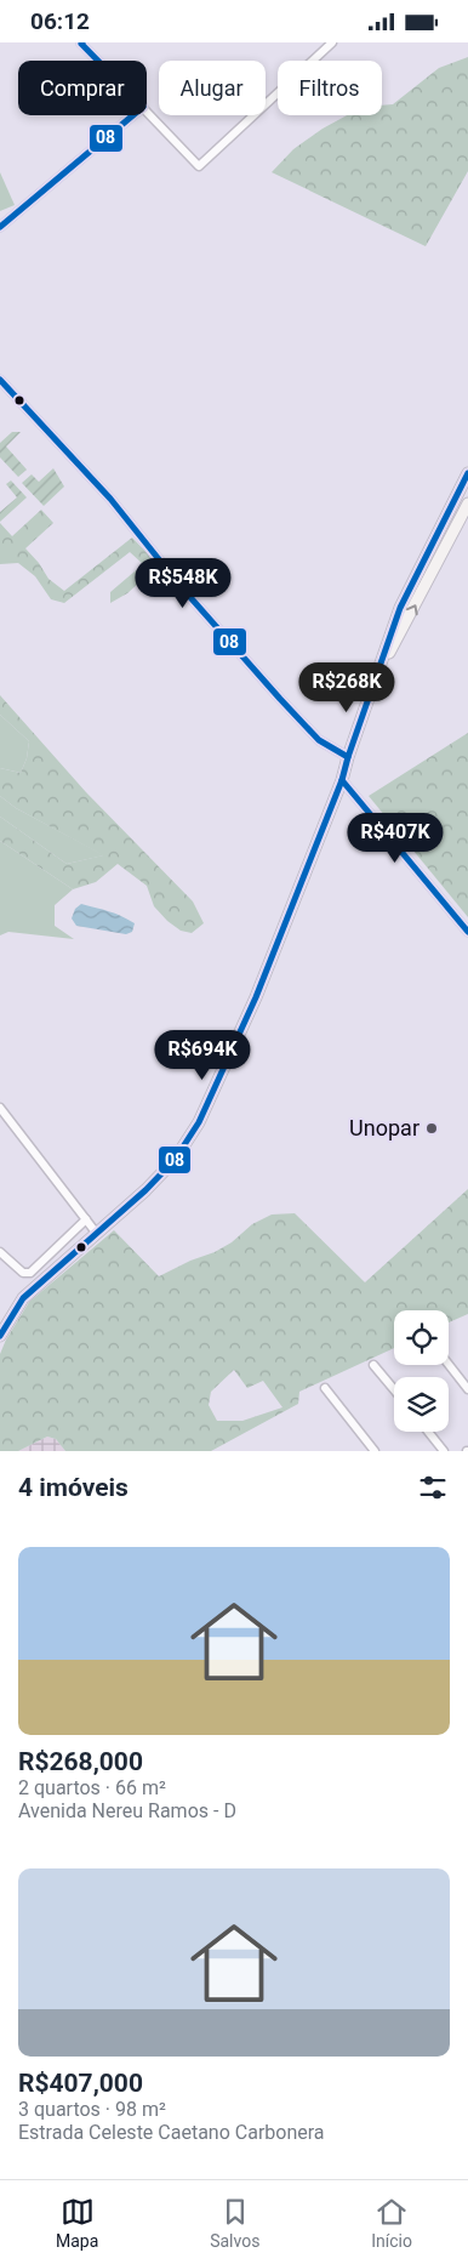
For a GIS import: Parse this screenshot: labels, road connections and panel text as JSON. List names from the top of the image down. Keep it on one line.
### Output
{"places":["Unopar"],"lines":["transit line 08"],"page":{"status":"06:12","chip":["Comprar","Alugar","Filtros"],"price":["R$548K","R$268K","R$407K","R$694K"],"heading":"4 imóveis","list":[{"name":"R$268,000","note":"2 quartos · 66 m² · Avenida Nereu Ramos - D"},{"name":"R$407,000","note":"3 quartos · 98 m² · Estrada Celeste Caetano Carbonera"}],"tabs":["Mapa","Salvos","Início"]}}
